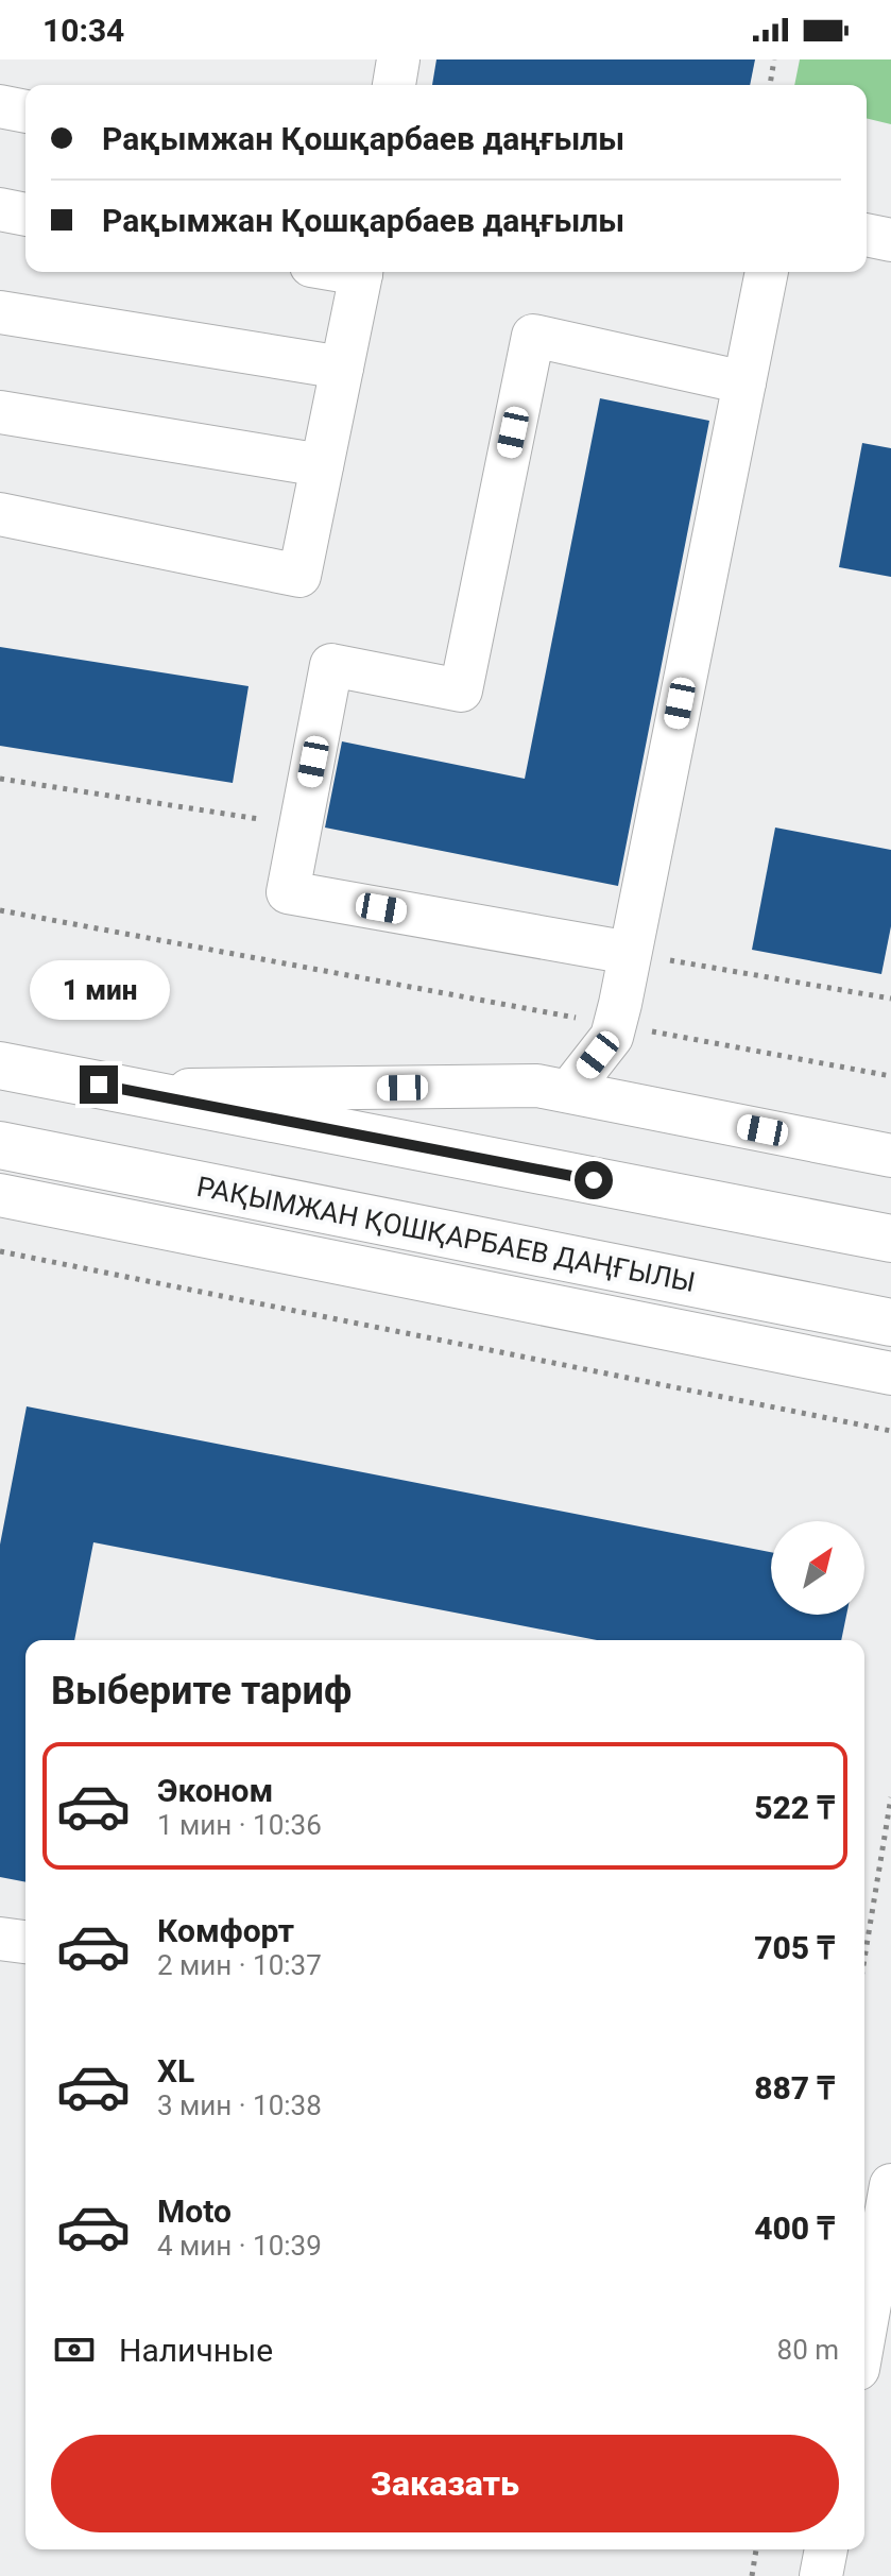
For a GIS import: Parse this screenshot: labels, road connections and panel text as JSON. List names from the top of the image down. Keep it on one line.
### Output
{"streets":{"main road":["РАҚЫМЖАН ҚОШҚАРБАЕВ ДАҢҒЫЛЫ"]},"north":"top right","page":{"status":"10:34","banner":["Рақымжан Қошқарбаев даңғылы","Рақымжан Қошқарбаев даңғылы"],"bubble":"1 мин","heading":"Выберите тариф","list":[{"name":"Эконом","note":"1 мин · 10:36","value":"522 ₸"},{"name":"Комфорт","note":"2 мин · 10:37","value":"705 ₸"},{"name":"XL","note":"3 мин · 10:38","value":"887 ₸"},{"name":"Moto","note":"4 мин · 10:39","value":"400 ₸"}],"pay":["Наличные","80 m"],"buttons":"Заказать"}}
